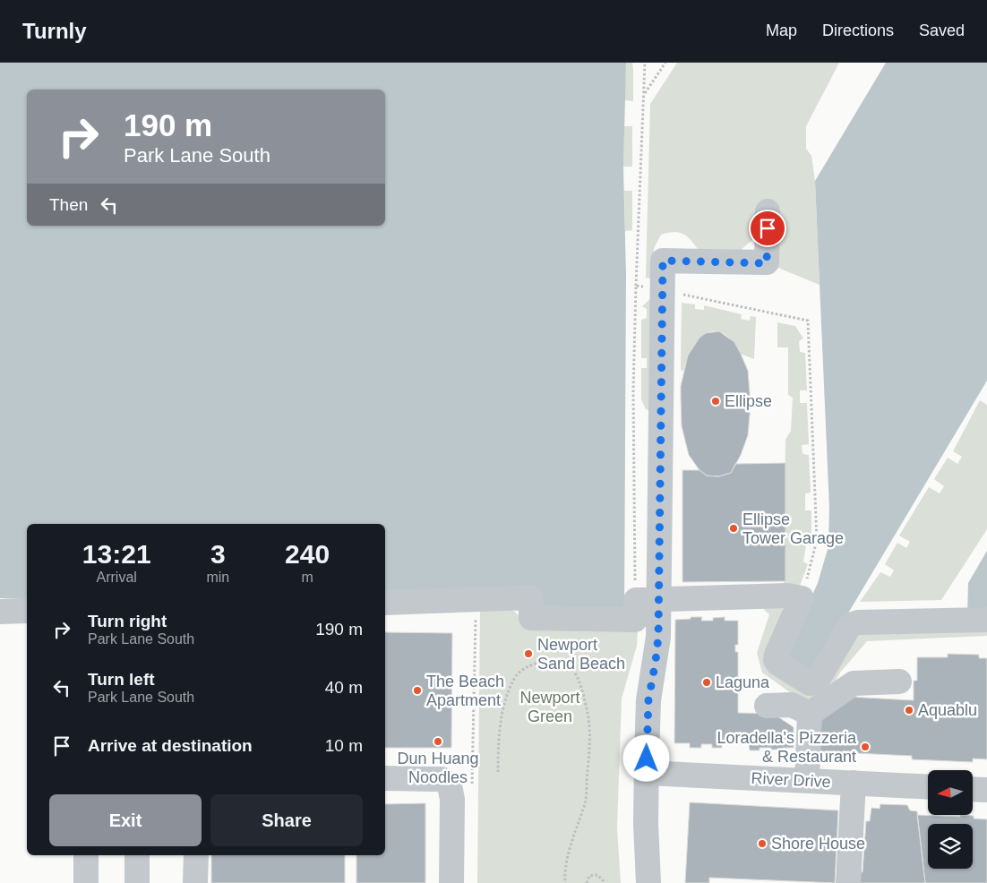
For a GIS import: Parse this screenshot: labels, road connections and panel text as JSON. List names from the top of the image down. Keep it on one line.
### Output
{"streets":{"street":["River Drive"]},"parks":["Newport Green"],"places":["Ellipse","Ellipse Tower Garage","Newport Sand Beach","Laguna","The Beach Apartment","Aquablu","Dun Huang Noodles","Loradella's Pizzeria & Restaurant","Shore House"],"north":"left","page":{"header":"Turnly","nav":["Map","Directions","Saved"],"turn":["190 m","Park Lane South"],"then":"Then","eta":["13:21","Arrival","3","min","240","m"],"list":[{"name":"Turn right","note":"Park Lane South","value":"190 m"},{"name":"Turn left","note":"Park Lane South","value":"40 m"},{"name":"Arrive at destination","value":"10 m"}],"buttons":["Exit","Share"]}}
